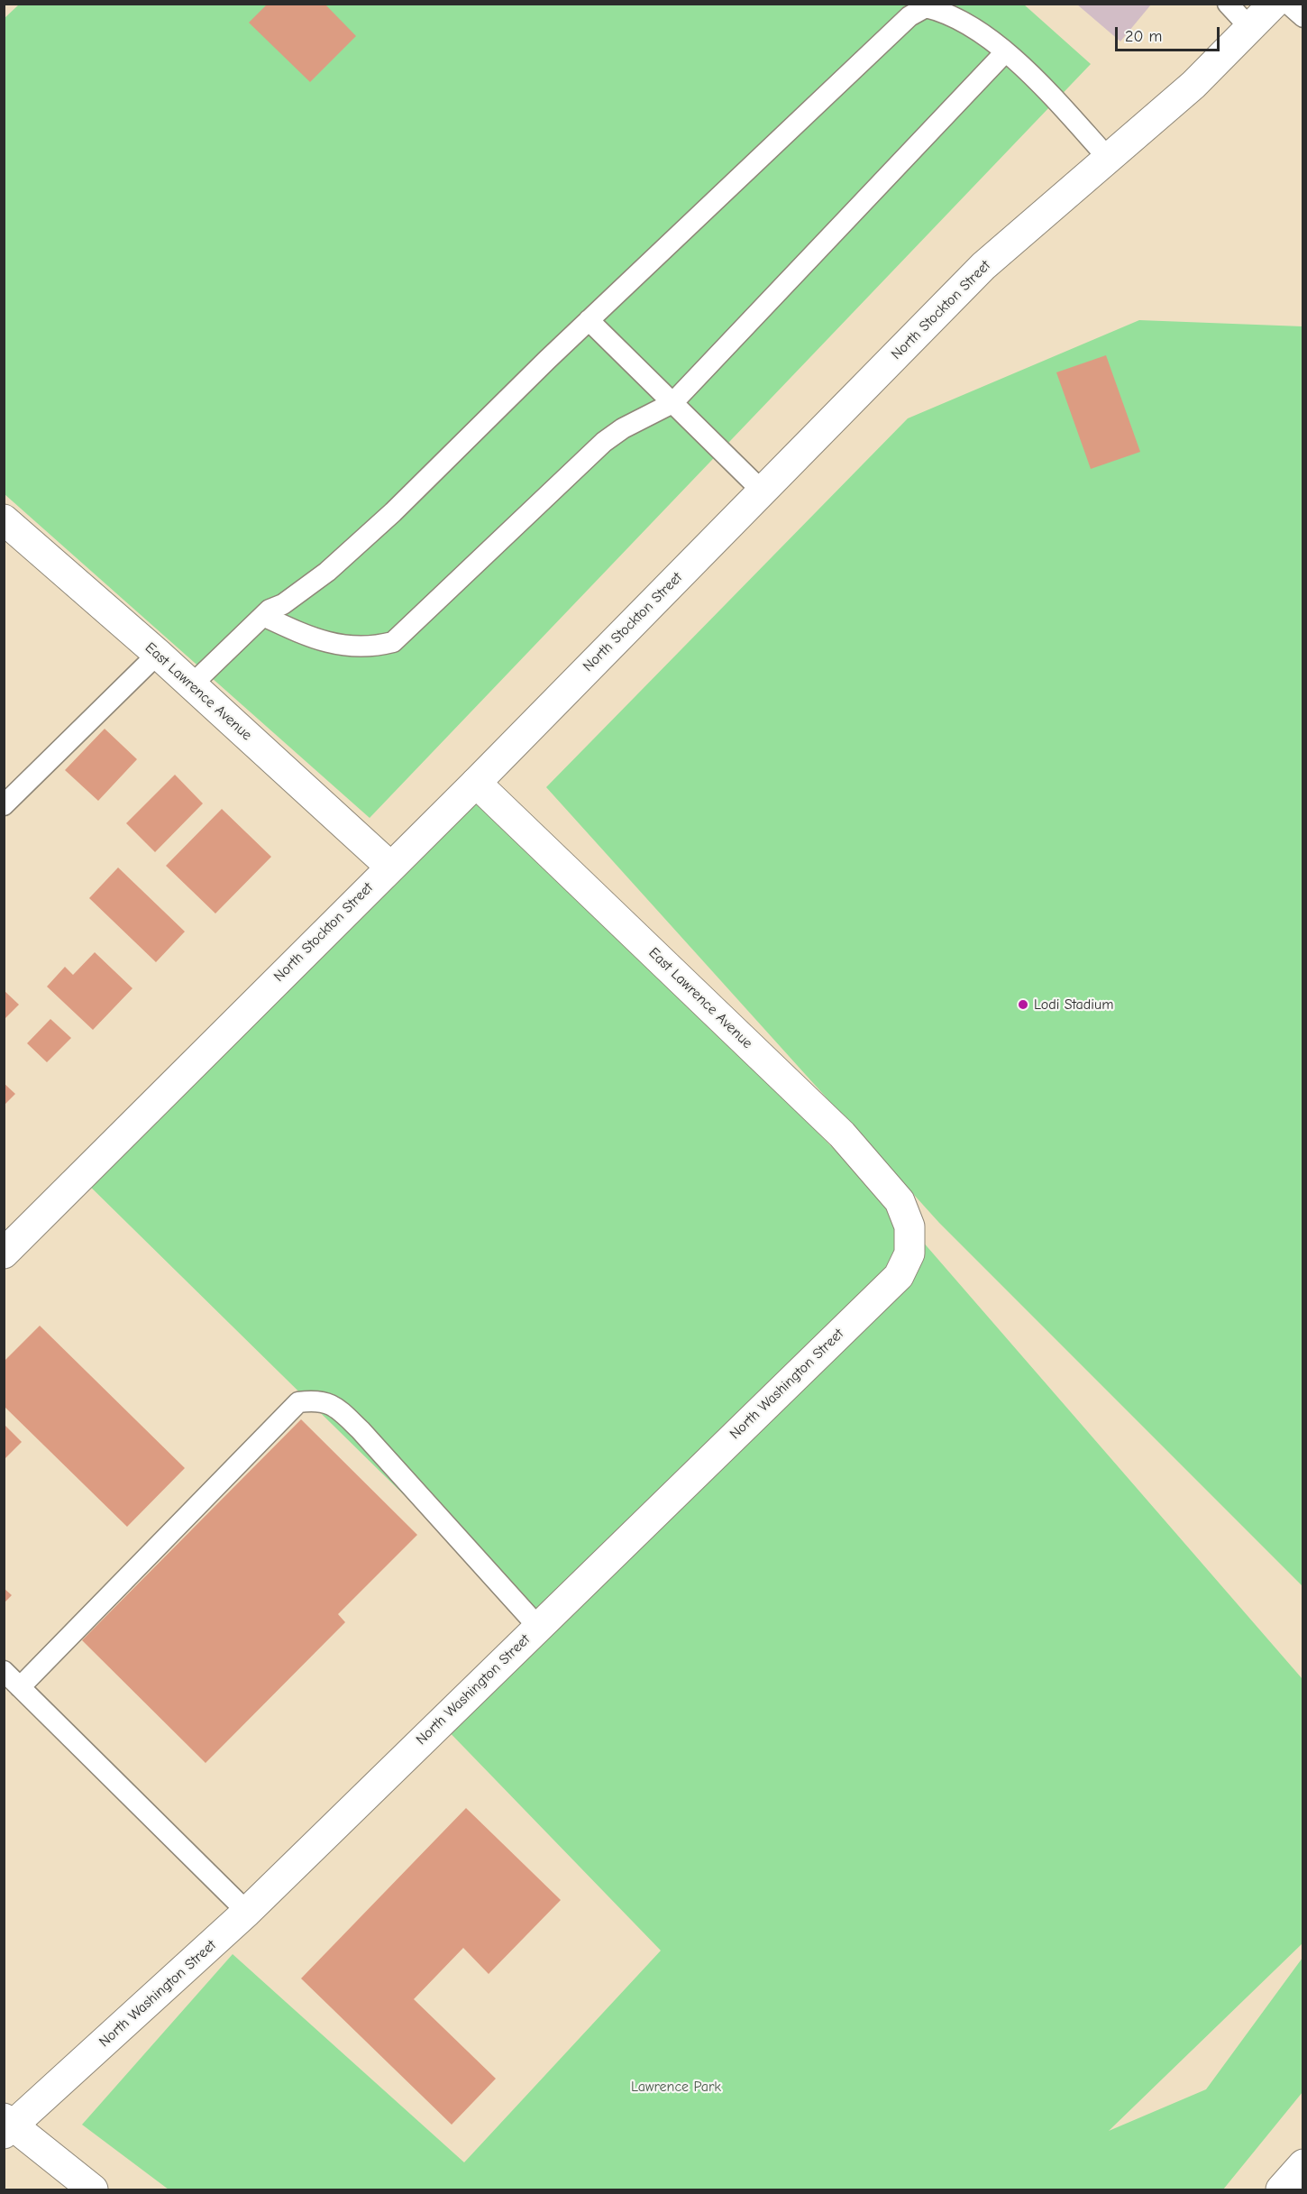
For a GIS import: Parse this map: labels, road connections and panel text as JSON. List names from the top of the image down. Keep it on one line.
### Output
{"streets":{"street":["North Stockton Street","East Lawrence Avenue","North Washington Street"]},"crossings":[["North Stockton Street","East Lawrence Avenue"],["East Lawrence Avenue","North Washington Street"]],"parks":["Lawrence Park"],"places":["Lodi Stadium"],"scale_bar":"20 m"}
